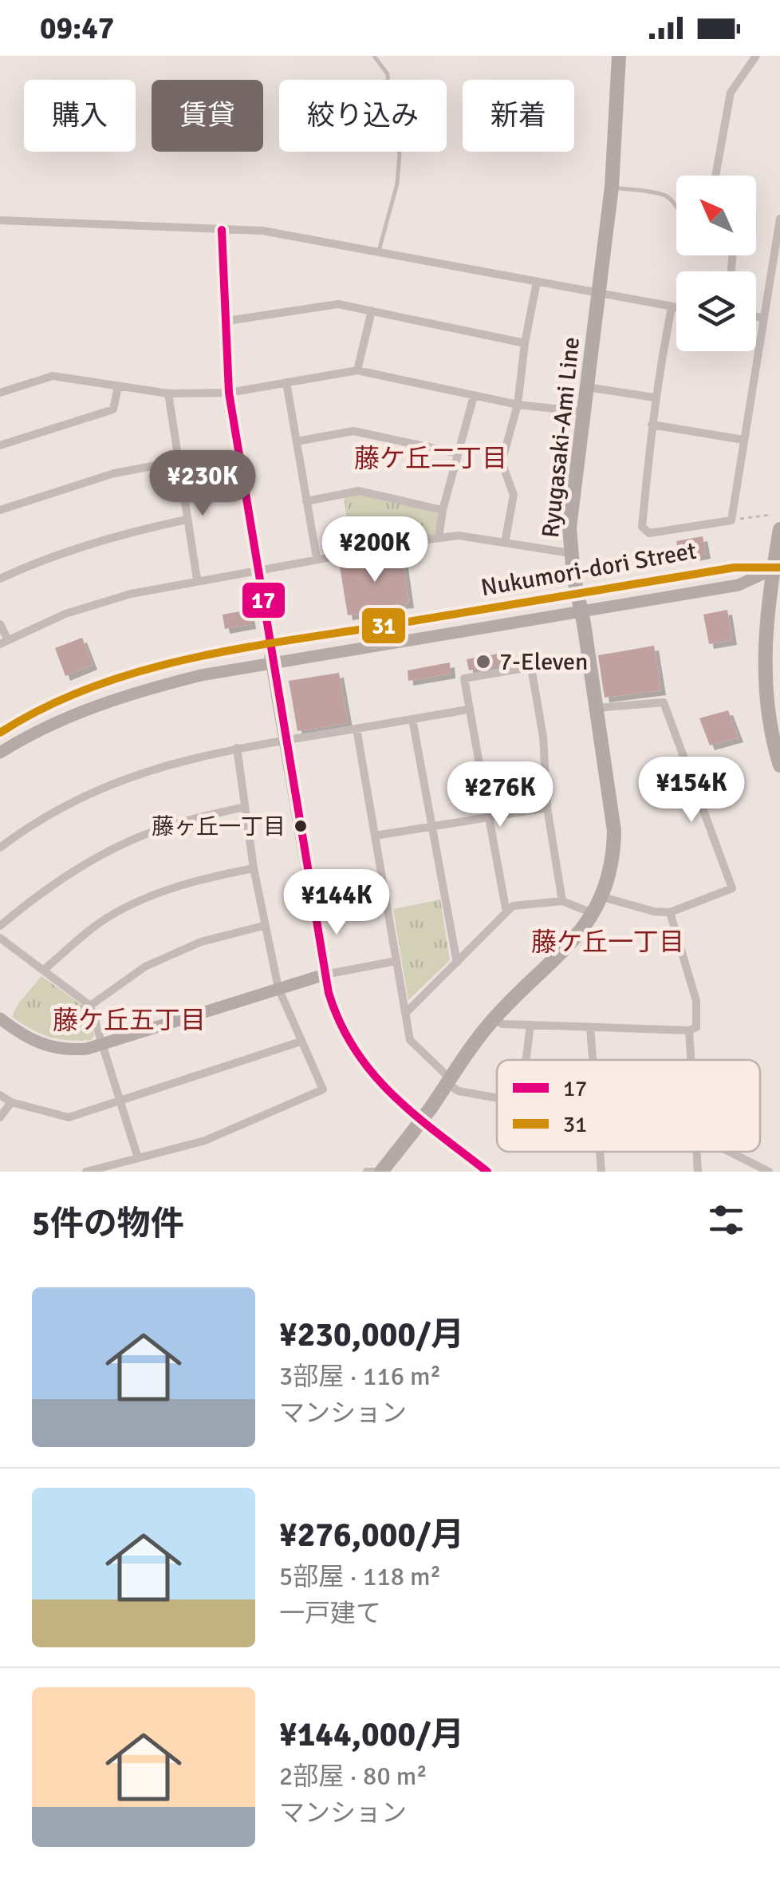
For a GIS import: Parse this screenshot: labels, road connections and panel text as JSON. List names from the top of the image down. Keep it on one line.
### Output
{"streets":{"main road":["Ryugasaki-Ami Line","Nukumori-dori Street"]},"crossings":[["Ryugasaki-Ami Line","Nukumori-dori Street"]],"districts":["藤ケ丘二丁目","藤ケ丘一丁目","藤ケ丘五丁目"],"places":["7-Eleven","藤ヶ丘一丁目"],"lines":["transit line 17","transit line 31"],"legend":["17","31"],"north":"top left","page":{"status":"09:47","chip":["購入","賃貸","絞り込み","新着"],"price":["¥230K","¥200K","¥154K","¥276K","¥144K"],"heading":"5件の物件","list":[{"name":"¥230,000/月","note":"3部屋 · 116 m² · マンション"},{"name":"¥276,000/月","note":"5部屋 · 118 m² · 一戸建て"},{"name":"¥144,000/月","note":"2部屋 · 80 m² · マンション"}]}}
